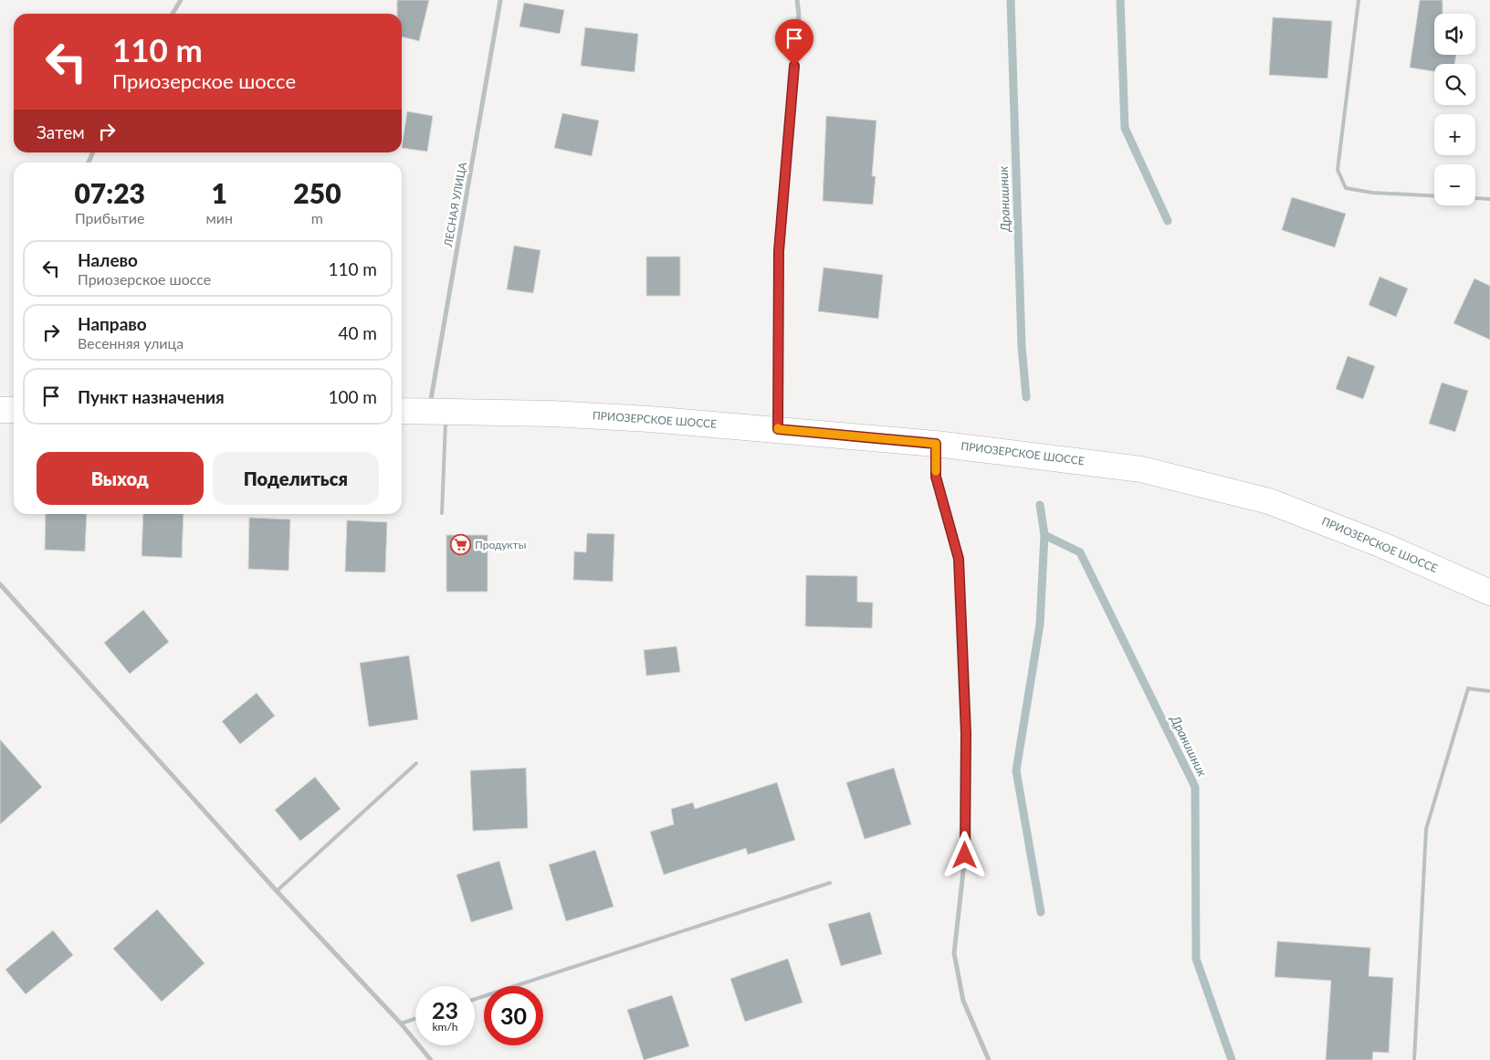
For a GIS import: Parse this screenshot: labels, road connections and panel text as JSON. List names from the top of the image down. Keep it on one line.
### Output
{"streets":{"main road":["ПРИОЗЕРСКОЕ ШОССЕ"],"street":["ЛЕСНАЯ УЛИЦА"]},"crossings":[["ЛЕСНАЯ УЛИЦА","ПРИОЗЕРСКОЕ ШОССЕ"]],"water":["Дранишник"],"places":{"supermarket":["Продукты"]},"page":{"map_buttons":["+","−"],"turn":["110 m","Приозерское шоссе"],"then":"Затем","eta":["07:23","Прибытие","1","мин","250","m"],"list":[{"name":"Налево","note":"Приозерское шоссе","value":"110 m"},{"name":"Направо","note":"Весенняя улица","value":"40 m"},{"name":"Пункт назначения","value":"100 m"}],"buttons":["Выход","Поделиться"],"speed":"23 km/h","limit":"30"}}
